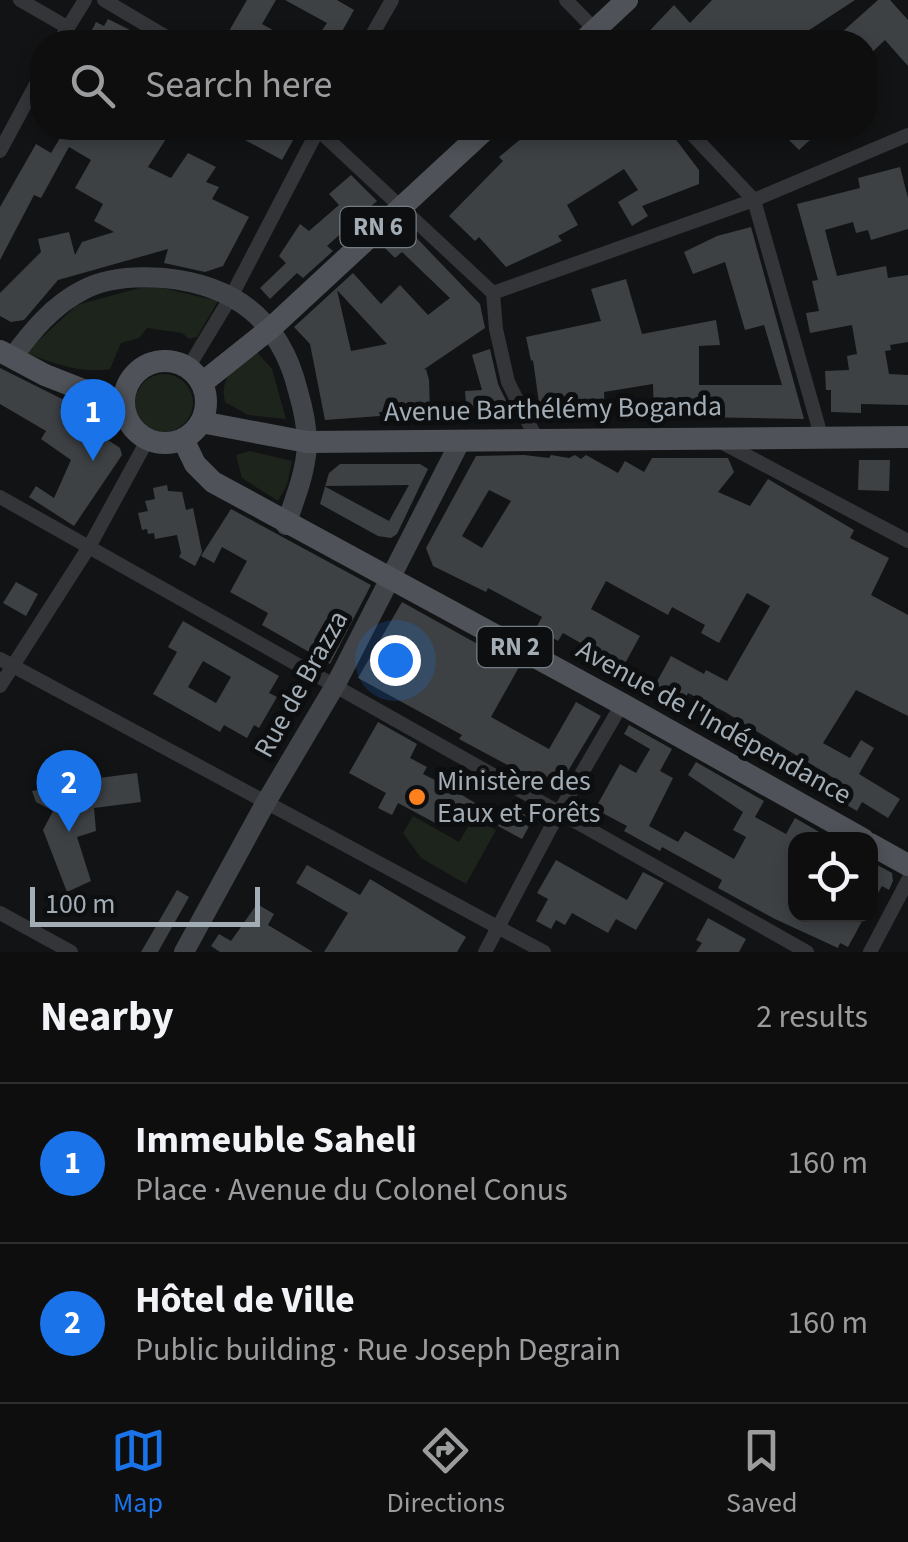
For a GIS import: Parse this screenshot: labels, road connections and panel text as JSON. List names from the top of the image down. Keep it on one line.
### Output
{"streets":{"main road":["RN 6","Avenue Barthélémy Boganda","RN 2","Avenue de l'Indépendance"],"street":["Rue de Brazza"]},"crossings":[["RN 6","Avenue Barthélémy Boganda"],["RN 6","Avenue de l'Indépendance"],["Avenue Barthélémy Boganda","Rue de Brazza"],["Avenue Barthélémy Boganda","Avenue de l'Indépendance"],["Rue de Brazza","Avenue de l'Indépendance"]],"places":["Ministère des Eaux et Forêts"],"scale_bar":"100 m","page":{"search":"Search here","pins":["1","2"],"scale":"100 m","heading":["Nearby","2 results"],"list":[{"mark":"1","name":"Immeuble Saheli","note":"Place · Avenue du Colonel Conus","value":"160 m"},{"mark":"2","name":"Hôtel de Ville","note":"Public building · Rue Joseph Degrain","value":"160 m"}],"nav":["Map","Directions","Saved"]}}
